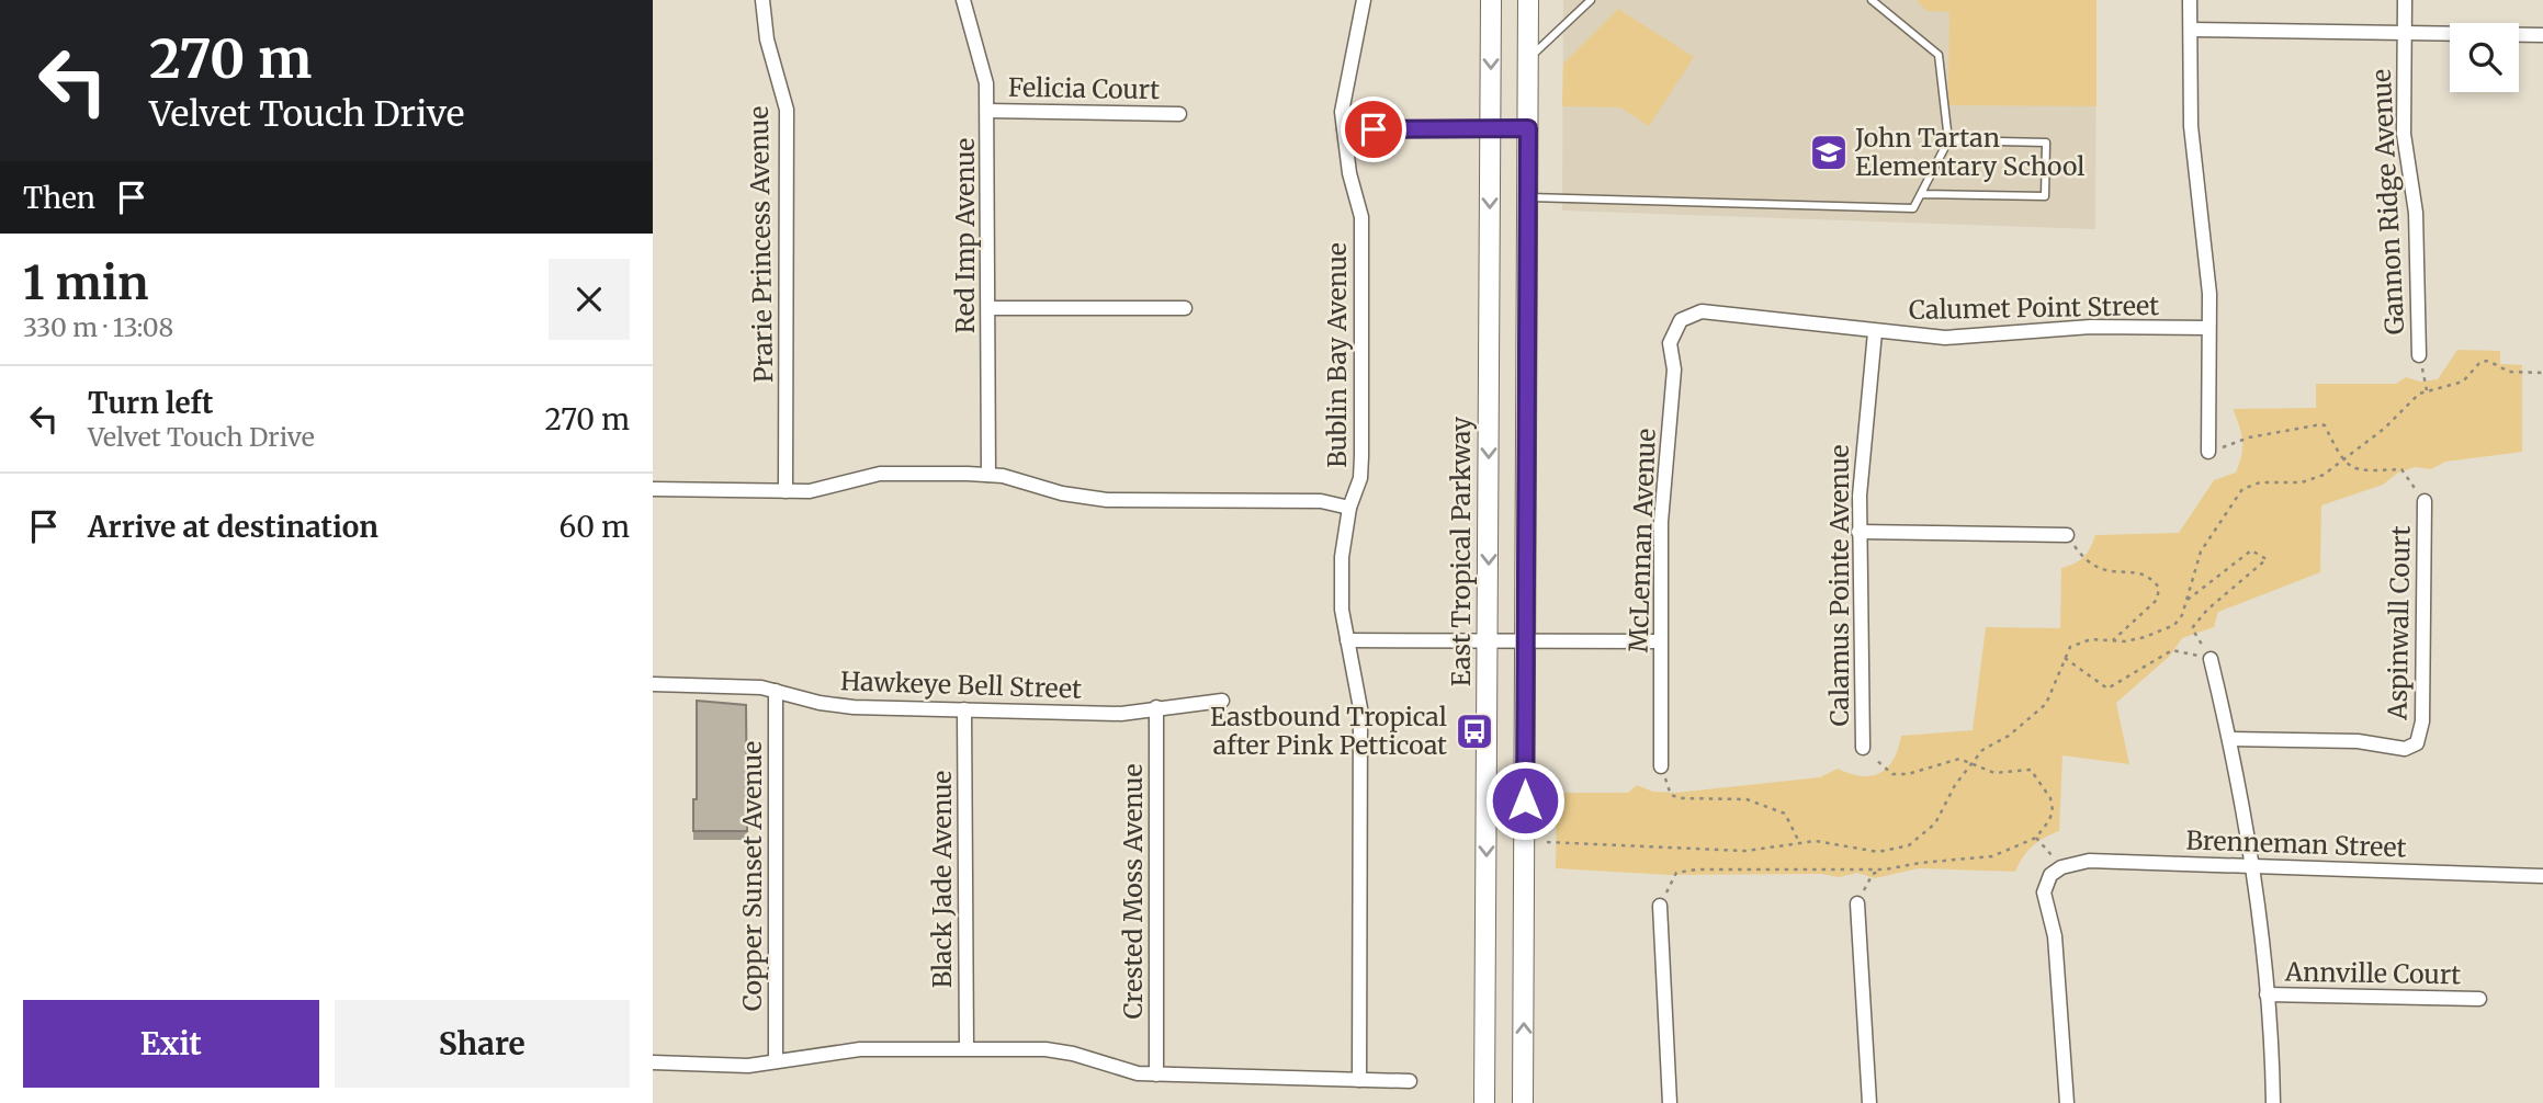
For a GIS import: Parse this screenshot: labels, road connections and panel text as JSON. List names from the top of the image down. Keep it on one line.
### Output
{"streets":{"main road":["East Tropical Parkway"],"street":["Felicia Court","Gannon Ridge Avenue","Red Imp Avenue","Prarie Princess Avenue","Calumet Point Street","Bublin Bay Avenue","McLennan Avenue","Calamus Pointe Avenue","Aspinwall Court","Hawkeye Bell Street","Brenneman Street","Copper Sunset Avenue","Black Jade Avenue","Crested Moss Avenue","Annville Court"]},"crossings":[["Felicia Court","Red Imp Avenue"],["Calumet Point Street","McLennan Avenue"],["Calumet Point Street","Calamus Pointe Avenue"],["Hawkeye Bell Street","Copper Sunset Avenue"],["Hawkeye Bell Street","Black Jade Avenue"],["Hawkeye Bell Street","Crested Moss Avenue"]],"places":{"school or university":["John Tartan Elementary School"],"bus stop":["Eastbound Tropical after Pink Petticoat"]},"page":{"turn":["270 m","Velvet Touch Drive"],"then":"Then","heading":["1 min","330 m · 13:08"],"list":[{"name":"Turn left","note":"Velvet Touch Drive","value":"270 m"},{"name":"Arrive at destination","value":"60 m"}],"buttons":["Exit","Share"]}}
